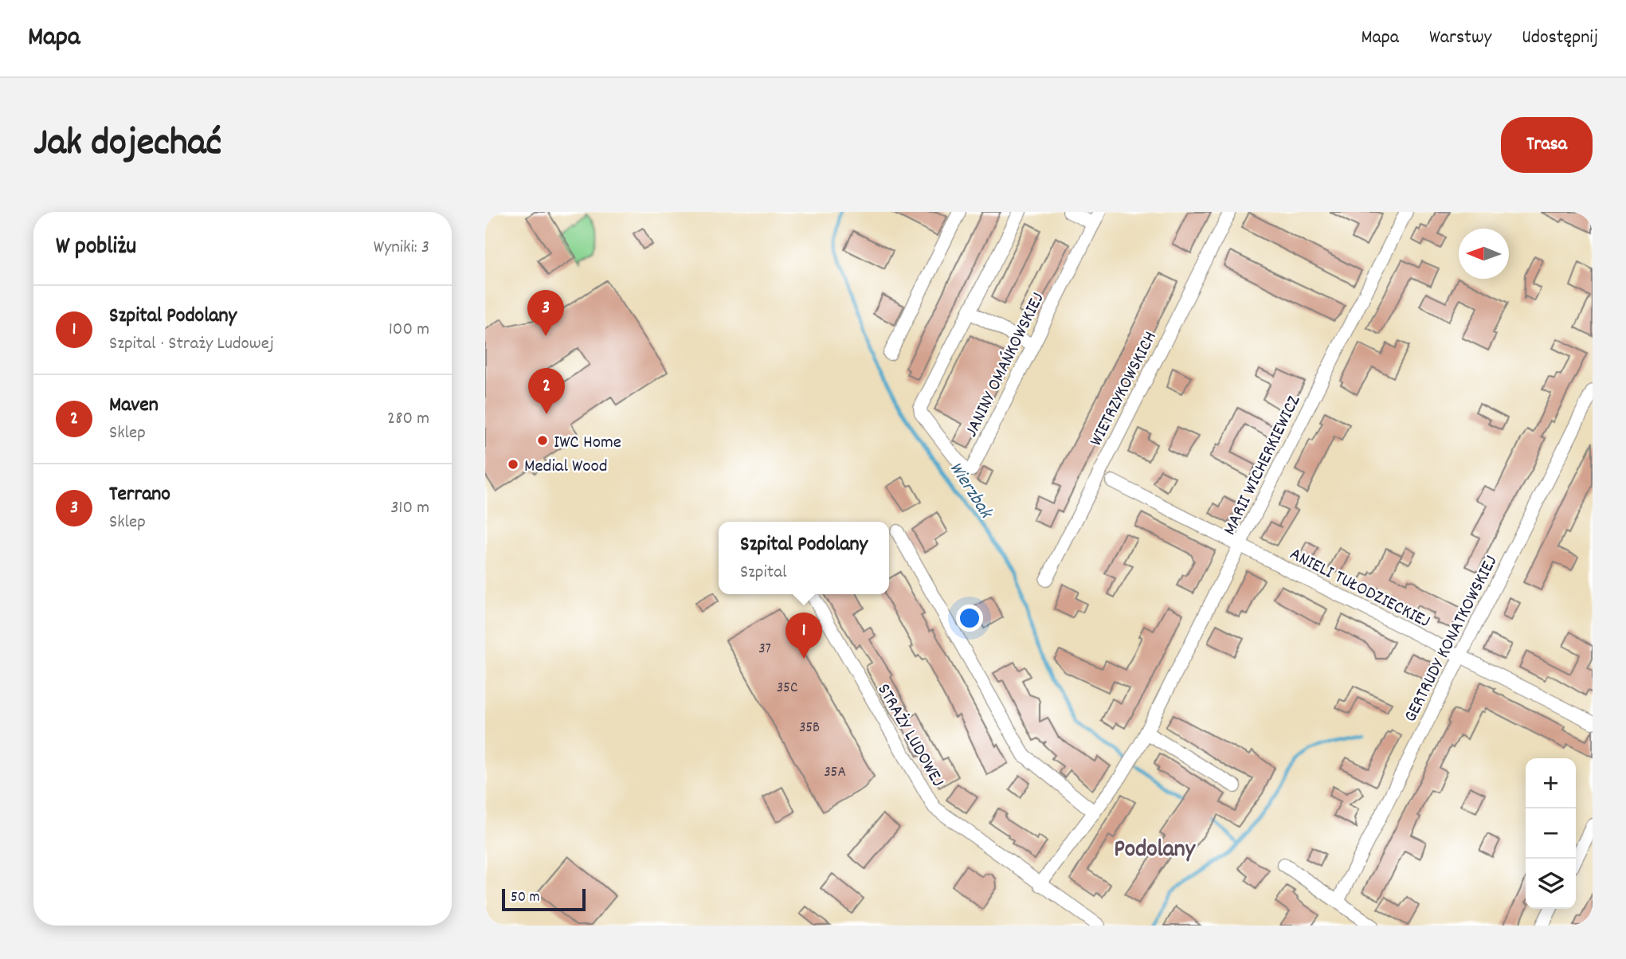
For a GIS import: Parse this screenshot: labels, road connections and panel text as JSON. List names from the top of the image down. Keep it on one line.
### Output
{"streets":{"street":["JANINY OMAŃKOWSKIEJ","WIETRZYKOWSKICH","MARII WICHERKIEWICZ","ANIELI TUŁODZIECKIEJ","GERTRUDY KONATKOWSKIEJ","STRAŻY LUDOWEJ"]},"crossings":[["MARII WICHERKIEWICZ","ANIELI TUŁODZIECKIEJ"],["MARII WICHERKIEWICZ","STRAŻY LUDOWEJ"],["ANIELI TUŁODZIECKIEJ","GERTRUDY KONATKOWSKIEJ"]],"districts":["Podolany"],"water":["Wierzbak"],"places":["IWC Home","Medial Wood"],"house_numbers":["37","35C","35B","35A"],"scale_bar":"50 m","north":"left","page":{"header":"Mapa","nav":["Mapa","Warstwy","Udostępnij"],"title":"Jak dojechać","buttons":"Trasa","heading":["W pobliżu","Wyniki: 3"],"list":[{"mark":"1","name":"Szpital Podolany","note":"Szpital · Straży Ludowej","value":"100 m"},{"mark":"2","name":"Maven","note":"Sklep","value":"280 m"},{"mark":"3","name":"Terrano","note":"Sklep","value":"310 m"}],"pins":["3","2","1"],"popup":["Szpital Podolany","Szpital"],"map_buttons":["+","−"],"scale":"50 m"}}
